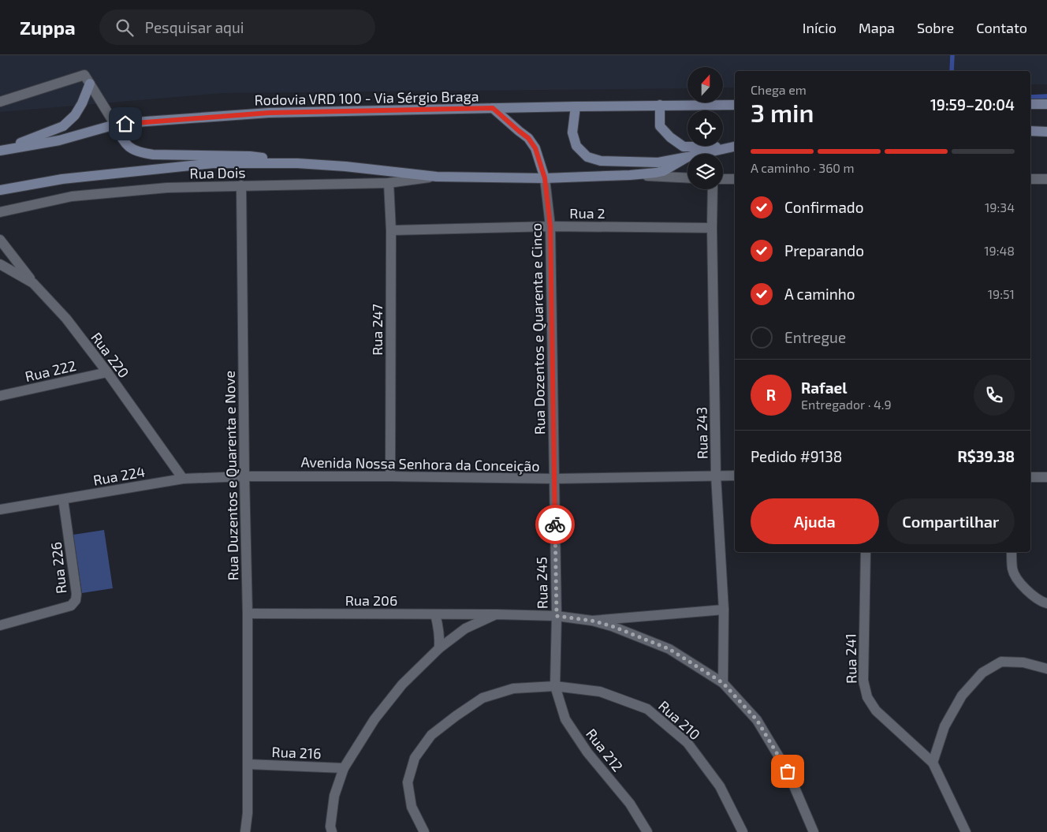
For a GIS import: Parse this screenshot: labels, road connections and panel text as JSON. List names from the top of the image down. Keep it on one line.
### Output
{"streets":{"main road":["Rodovia VRD 100 - Via Sérgio Braga"],"street":["Rua Dois","Rua 2","Rua Dozentos e Quarenta e Cinco","Rua 247","Rua 220","Rua 222","Rua 243","Avenida Nossa Senhora da Conceição","Rua 224","Rua Duzentos e Quarenta e Nove","Rua 226","Rua 245","Rua 206","Rua 241","Rua 210","Rua 212","Rua 216"]},"crossings":[["Rua Dois","Rua 247"],["Rua Dois","Rua Duzentos e Quarenta e Nove"],["Rua 2","Rua Dozentos e Quarenta e Cinco"],["Rua 2","Rua 247"],["Rua 2","Rua 243"],["Rua Dozentos e Quarenta e Cinco","Avenida Nossa Senhora da Conceição"],["Rua Dozentos e Quarenta e Cinco","Rua 245"],["Rua 247","Avenida Nossa Senhora da Conceição"],["Rua 220","Rua 222"],["Rua 220","Rua 224"],["Rua 243","Avenida Nossa Senhora da Conceição"],["Avenida Nossa Senhora da Conceição","Rua 224"],["Avenida Nossa Senhora da Conceição","Rua Duzentos e Quarenta e Nove"],["Avenida Nossa Senhora da Conceição","Rua 245"],["Rua 224","Rua Duzentos e Quarenta e Nove"],["Rua 224","Rua 226"],["Rua Duzentos e Quarenta e Nove","Rua 206"],["Rua Duzentos e Quarenta e Nove","Rua 216"],["Rua 245","Rua 206"],["Rua 245","Rua 210"],["Rua 245","Rua 212"],["Rua 210","Rua 212"]],"north":"top","page":{"header":"Zuppa","search":"Pesquisar aqui","nav":["Início","Mapa","Sobre","Contato"],"heading":["3 min","Chega em","19:59–20:04"],"panel":["Rafael","Entregador · 4.9","Pedido #9138","R$39.38"],"bar":"A caminho · 360 m","list":[["Confirmado","19:34"],["Preparando","19:48"],["A caminho","19:51"],"Entregue"],"round":"R","buttons":["Ajuda","Compartilhar"]}}
